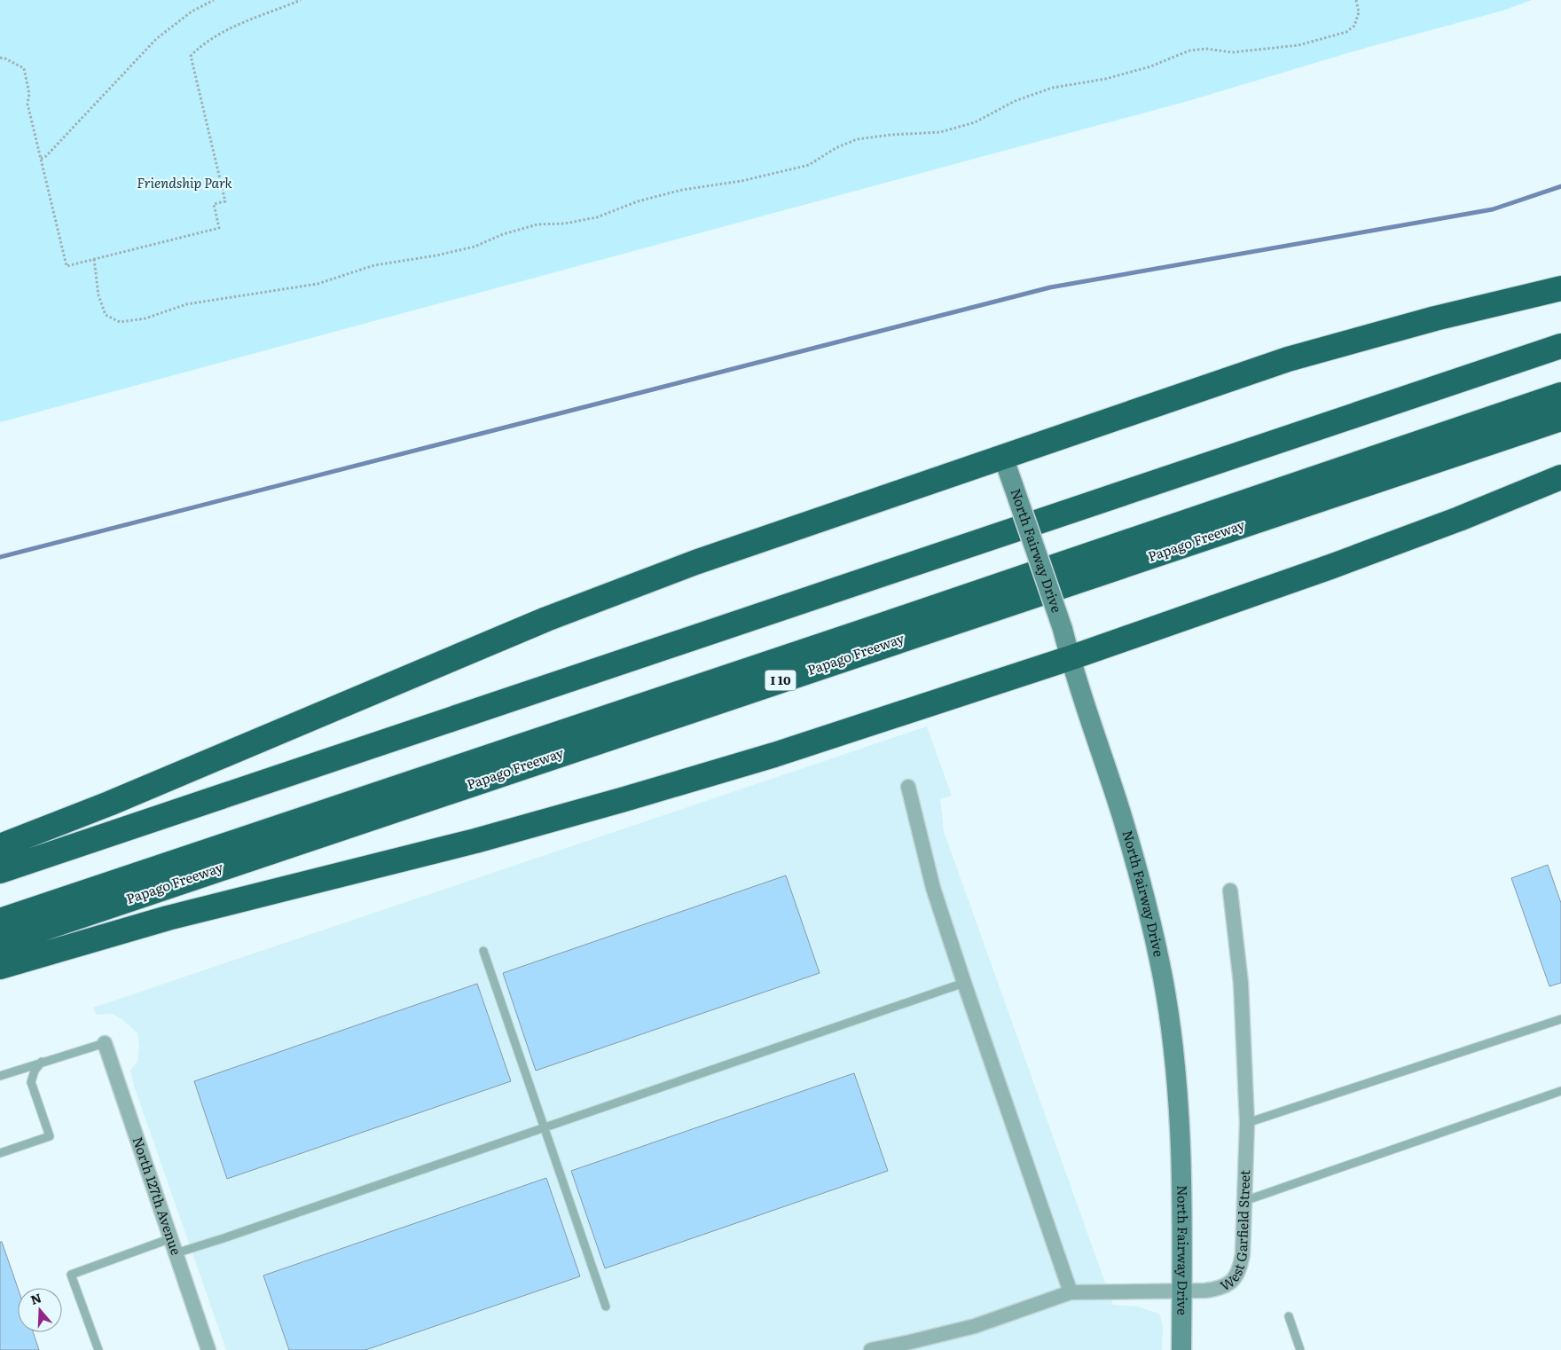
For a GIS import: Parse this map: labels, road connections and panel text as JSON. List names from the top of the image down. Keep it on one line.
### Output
{"streets":{"highway":["Papago Freeway","I 10"],"street":["North Fairway Drive","North 127th Avenue","West Garfield Street"]},"crossings":[["North Fairway Drive","West Garfield Street"]],"parks":["Friendship Park"],"north":"top"}
